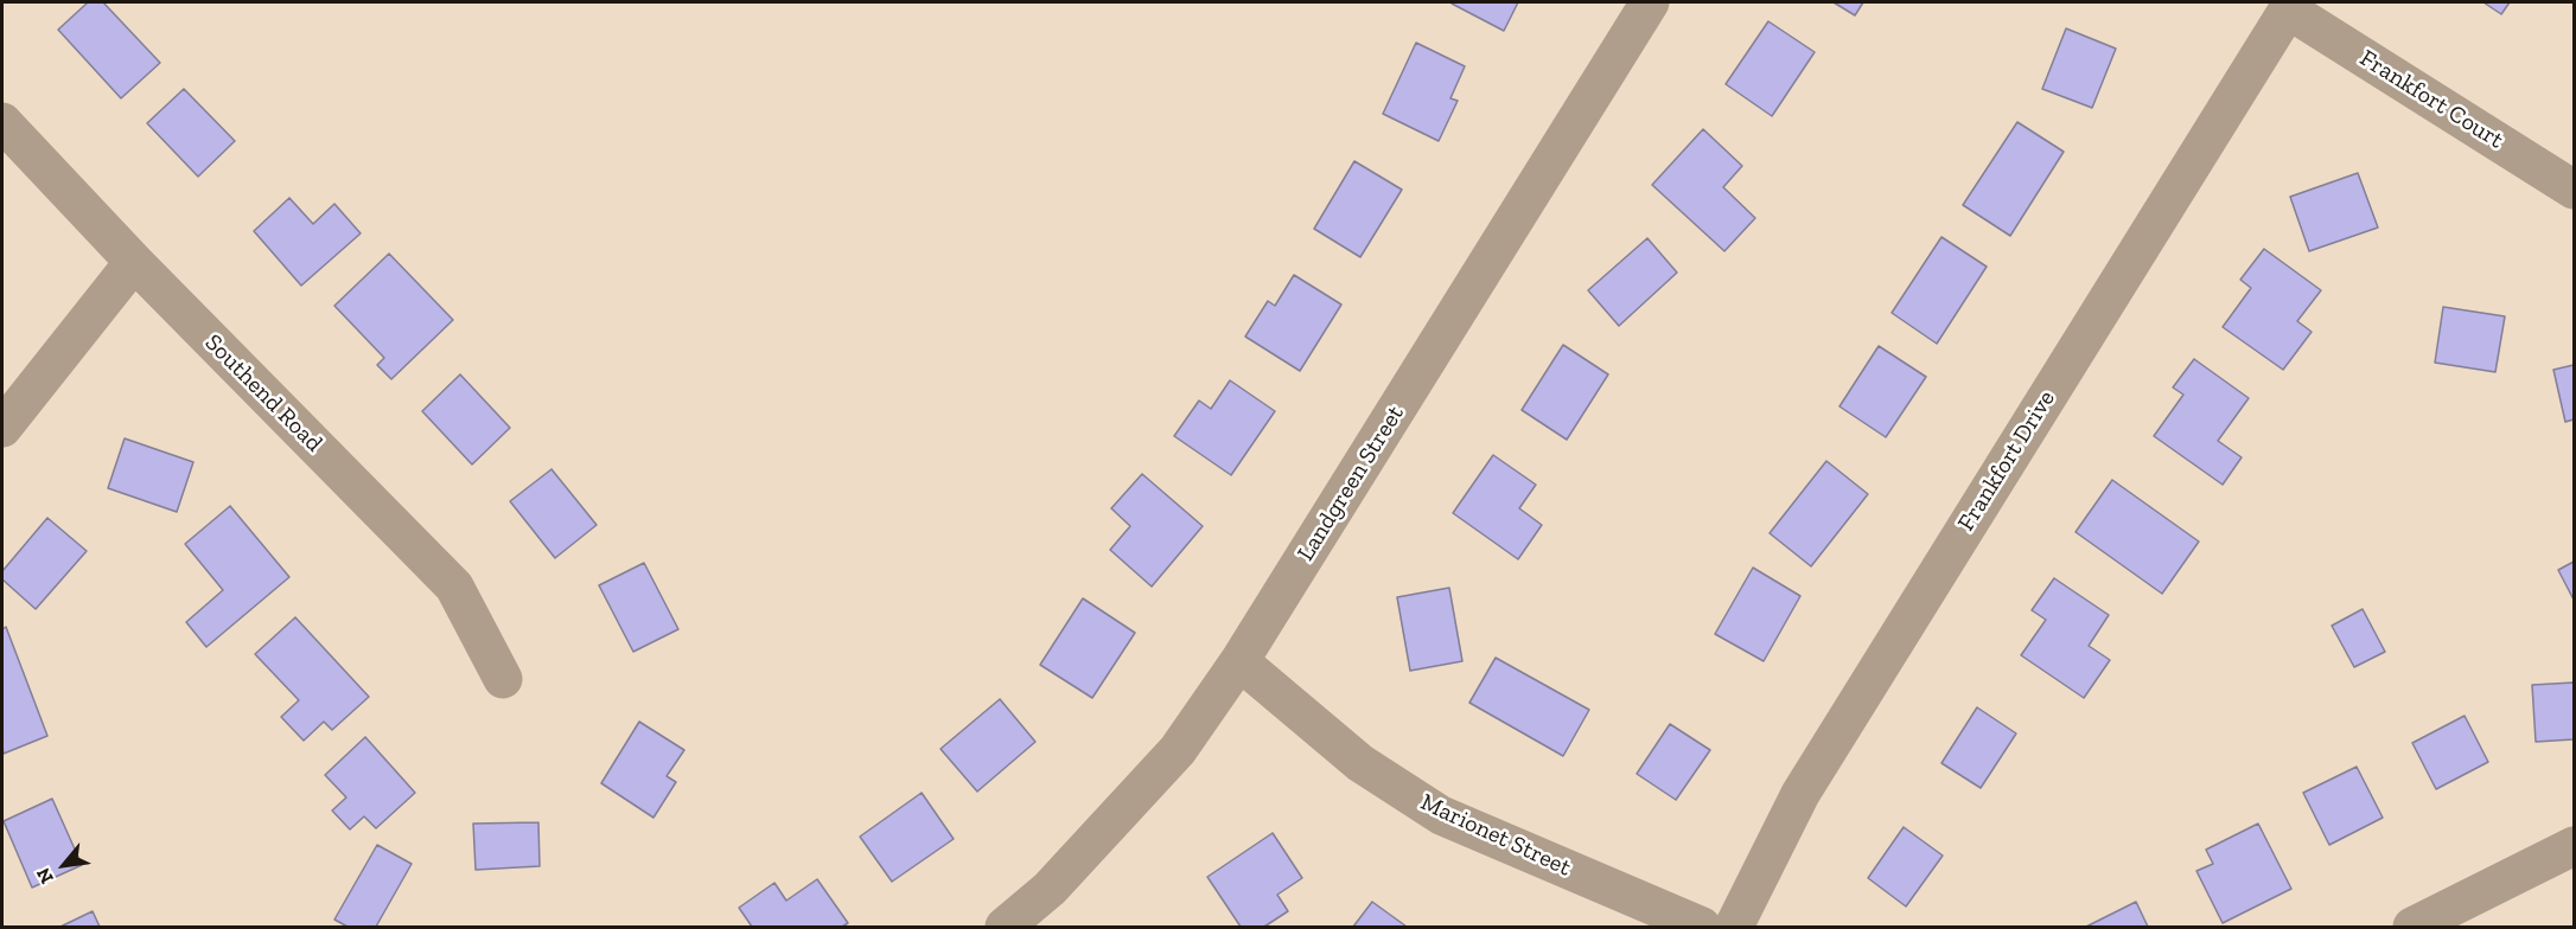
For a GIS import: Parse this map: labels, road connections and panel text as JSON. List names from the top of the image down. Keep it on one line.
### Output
{"streets":{"street":["Frankfort Court","Southend Road","Frankfort Drive","Landgreen Street","Marionet Street"]},"crossings":[["Frankfort Court","Frankfort Drive"],["Landgreen Street","Marionet Street"]],"north":"bottom left"}
